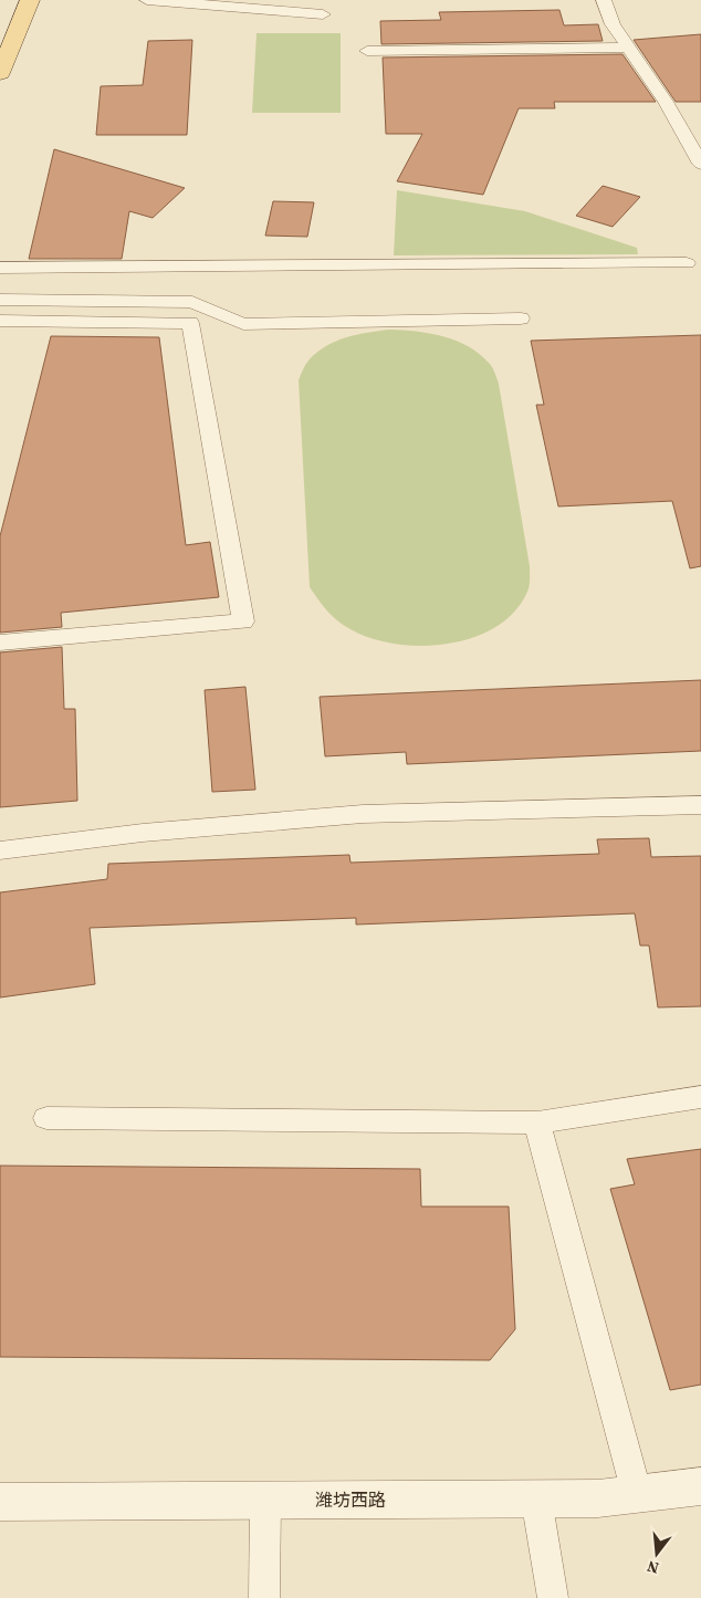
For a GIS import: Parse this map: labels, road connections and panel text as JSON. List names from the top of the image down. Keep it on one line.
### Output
{"streets":{"street":["潍坊西路"]},"north":"bottom"}
